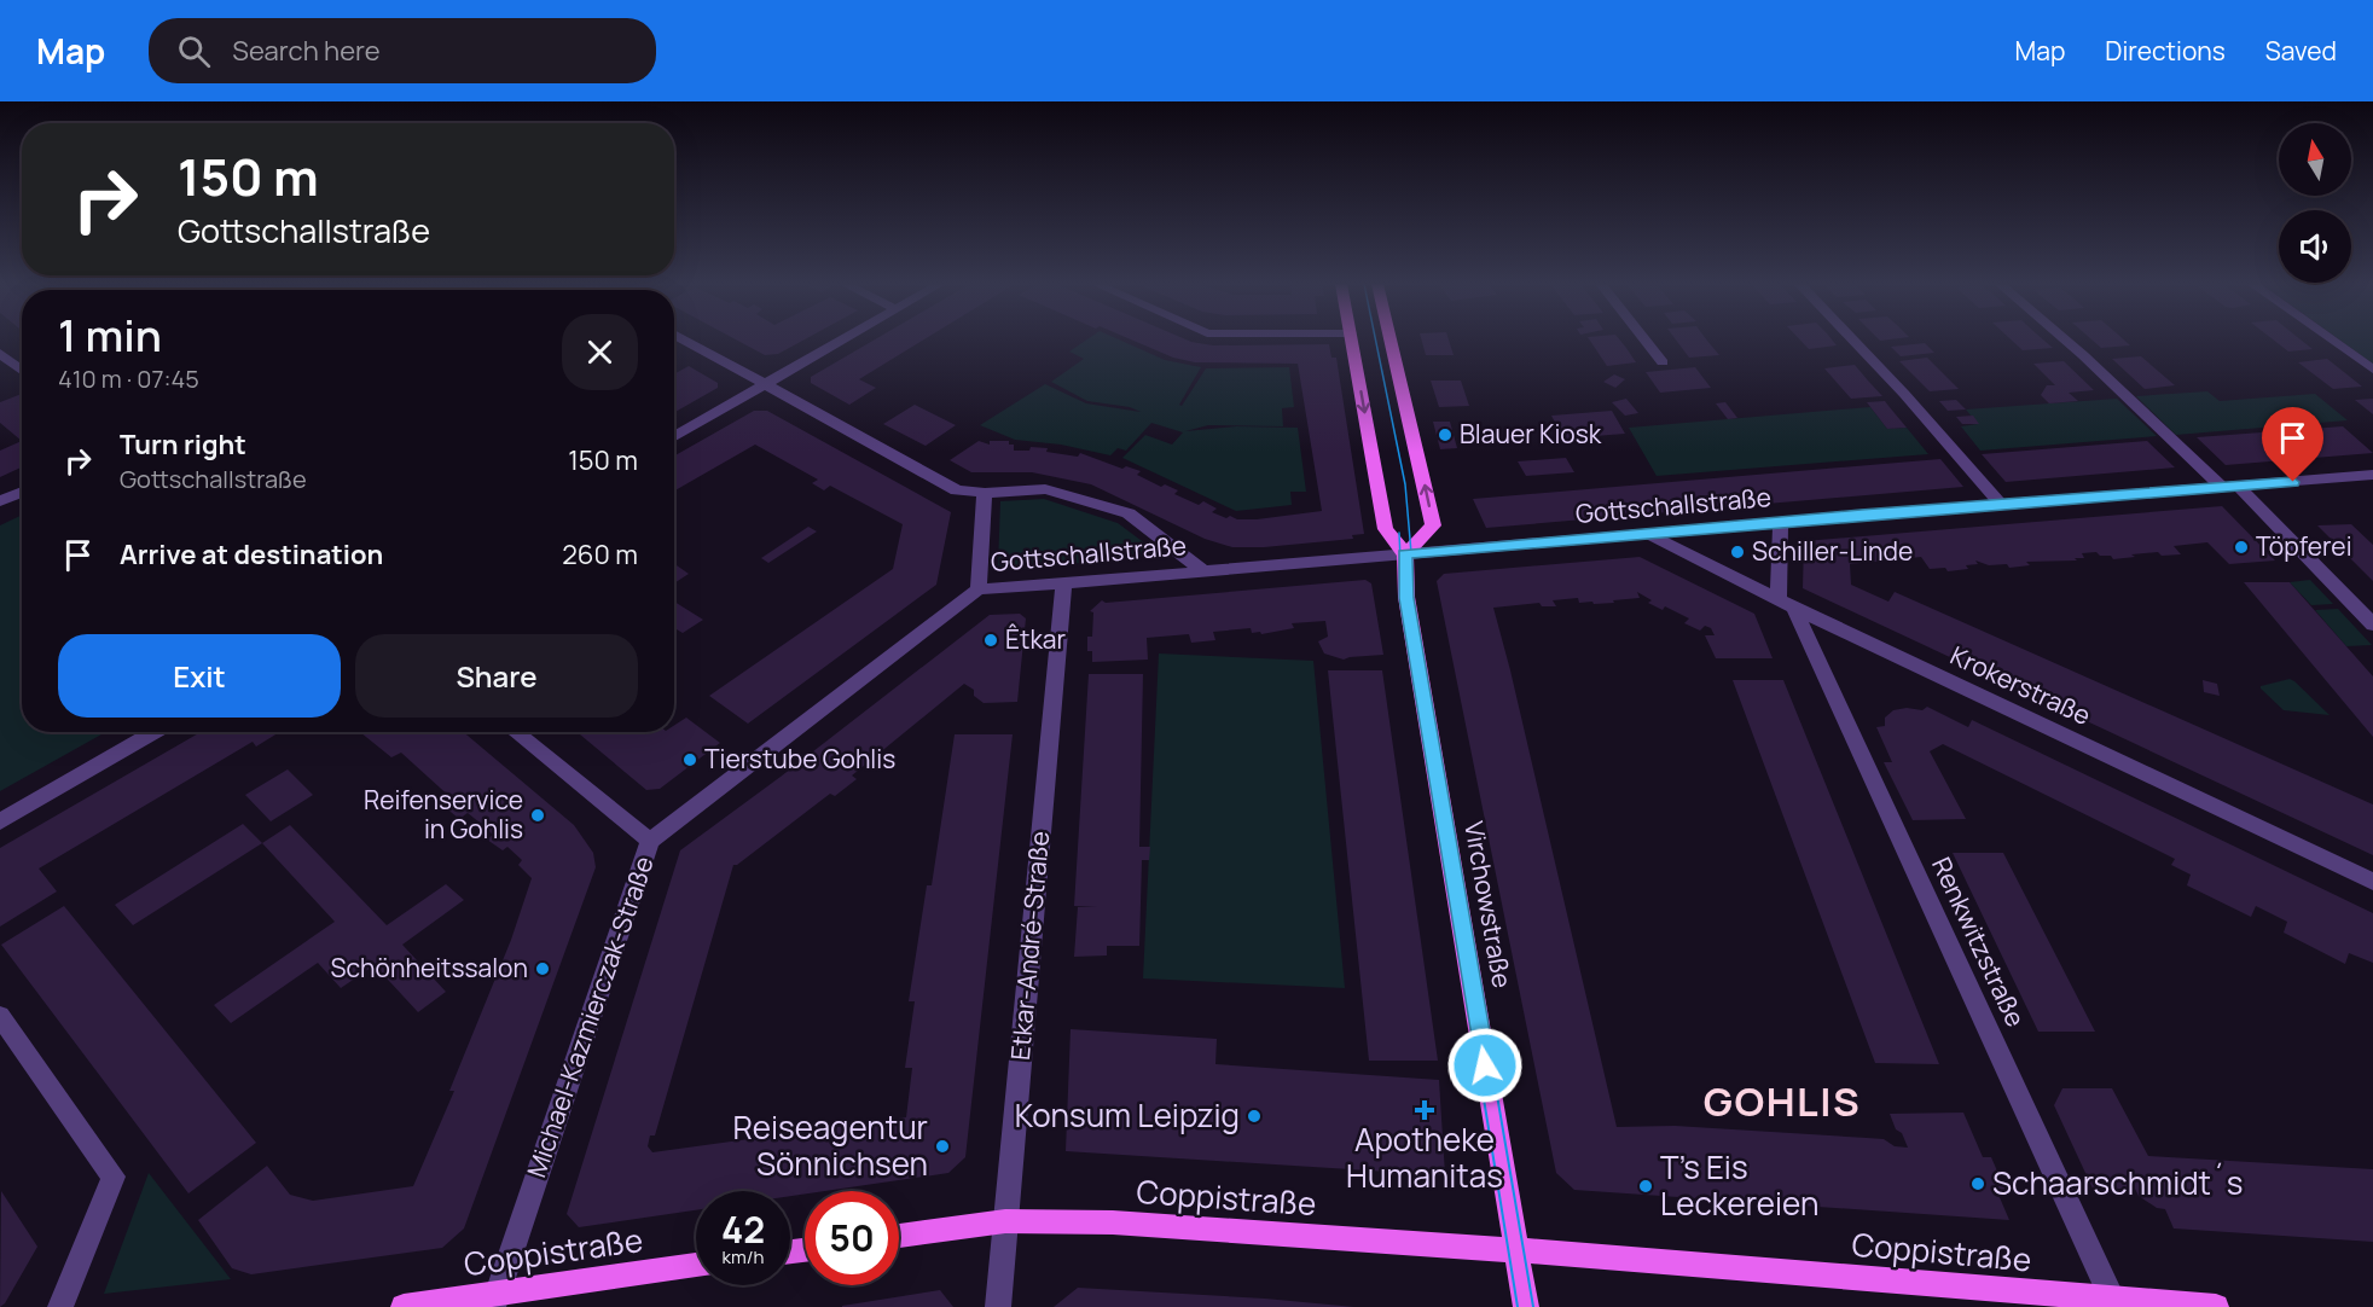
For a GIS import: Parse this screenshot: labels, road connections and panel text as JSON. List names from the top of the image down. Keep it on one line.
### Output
{"streets":{"main road":["Virchowstraße","Coppistraße"],"street":["Gottschallstraße","Krokerstraße","Renkwitzstraße","Etkar-André-Straße","Michael-Kazmierczak-Straße"]},"crossings":[["Gottschallstraße","Krokerstraße"],["Gottschallstraße","Virchowstraße"],["Gottschallstraße","Renkwitzstraße"],["Gottschallstraße","Etkar-André-Straße"],["Gottschallstraße","Michael-Kazmierczak-Straße"],["Krokerstraße","Renkwitzstraße"],["Virchowstraße","Coppistraße"],["Renkwitzstraße","Coppistraße"],["Etkar-André-Straße","Coppistraße"],["Michael-Kazmierczak-Straße","Coppistraße"]],"districts":["GOHLIS"],"places":{"other":["Blauer Kiosk","Töpferei","Schiller-Linde","Êtkar","Tierstube Gohlis","Reifenservice in Gohlis","Schönheitssalon","Konsum Leipzig","Reiseagentur Sönnichsen","Schaarschmidt´s","T's Eis Leckereien"],"health":["Apotheke Humanitas"]},"north":"top","page":{"header":"Map","search":"Search here","nav":["Map","Directions","Saved"],"turn":["150 m","Gottschallstraße"],"heading":["1 min","410 m · 07:45"],"list":[{"name":"Turn right","note":"Gottschallstraße","value":"150 m"},{"name":"Arrive at destination","value":"260 m"}],"buttons":["Exit","Share"],"speed":"42 km/h","limit":"50"}}
